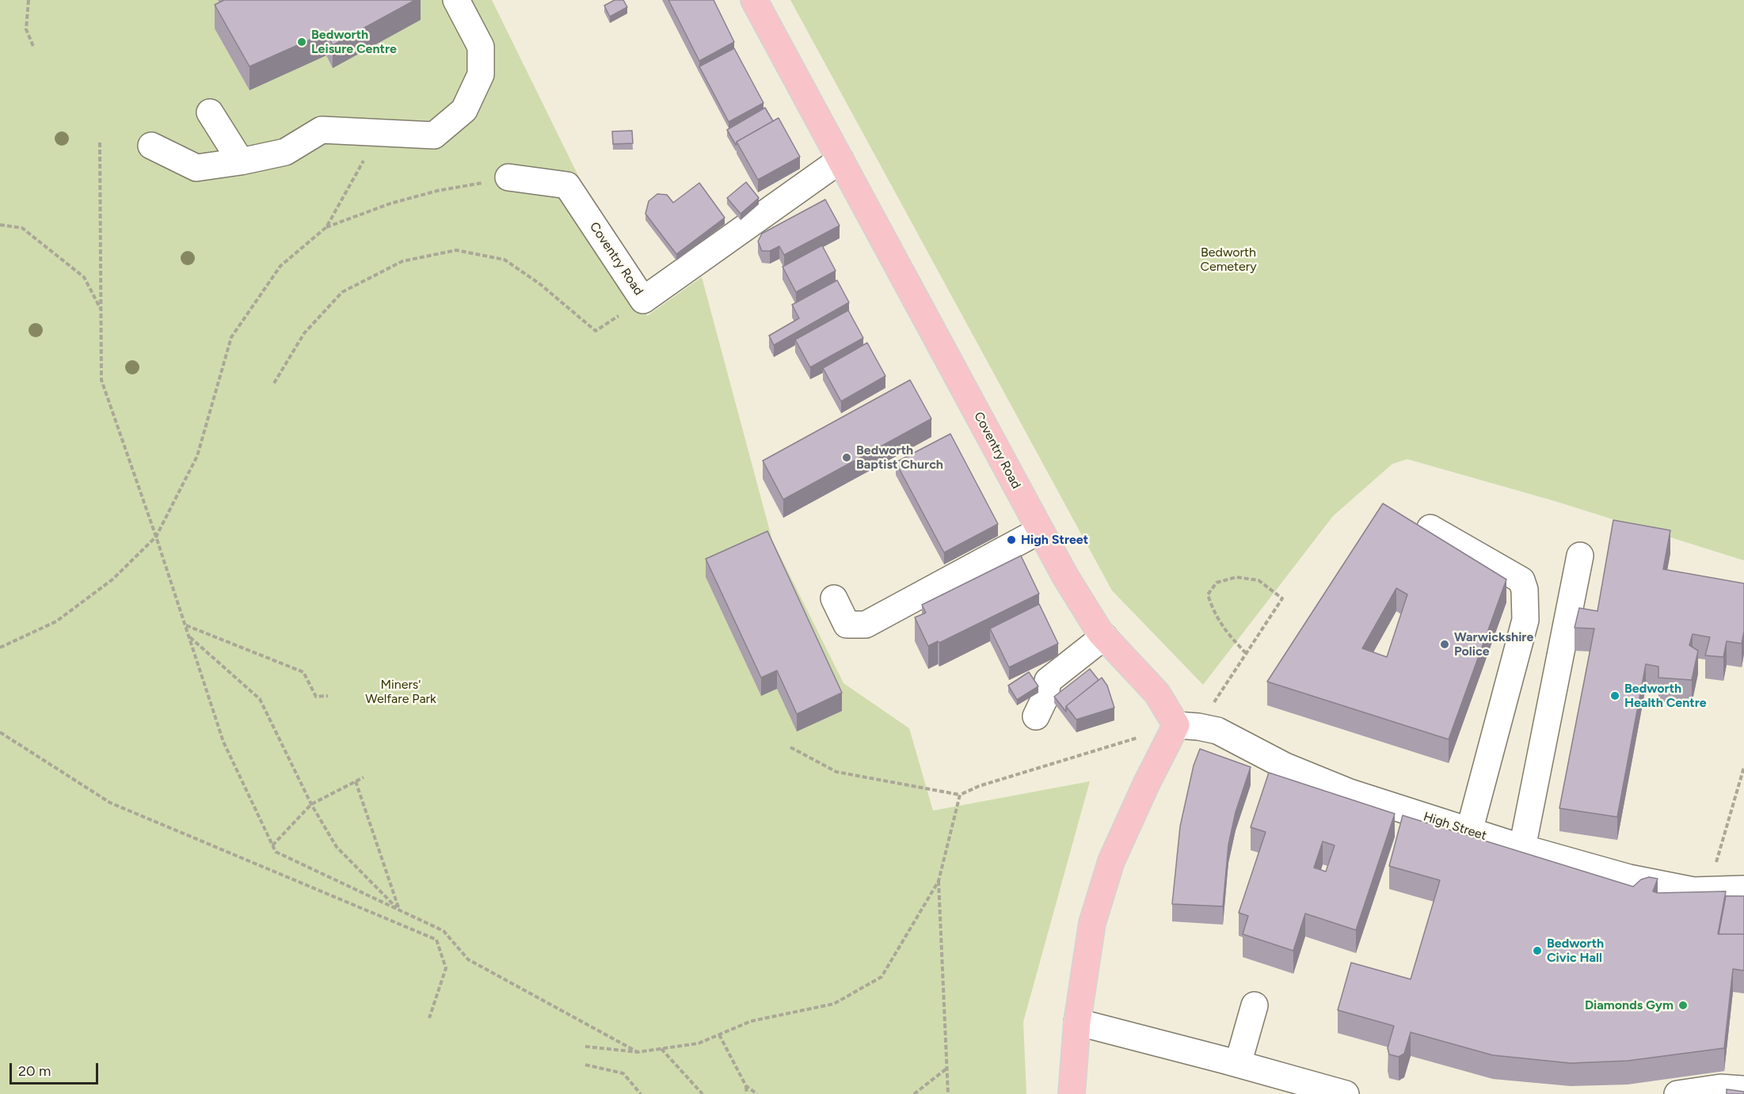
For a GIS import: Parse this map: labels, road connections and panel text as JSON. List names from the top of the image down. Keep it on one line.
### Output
{"streets":{"main road":["Coventry Road"],"street":["High Street"]},"crossings":[["Coventry Road","High Street"]],"parks":["Bedworth Cemetery","Miners' Welfare Park"],"places":["Bedworth Leisure Centre","Bedworth Baptist Church","High Street","Warwickshire Police","Bedworth Health Centre","Bedworth Civic Hall","Diamonds Gym"],"scale_bar":"20 m"}
